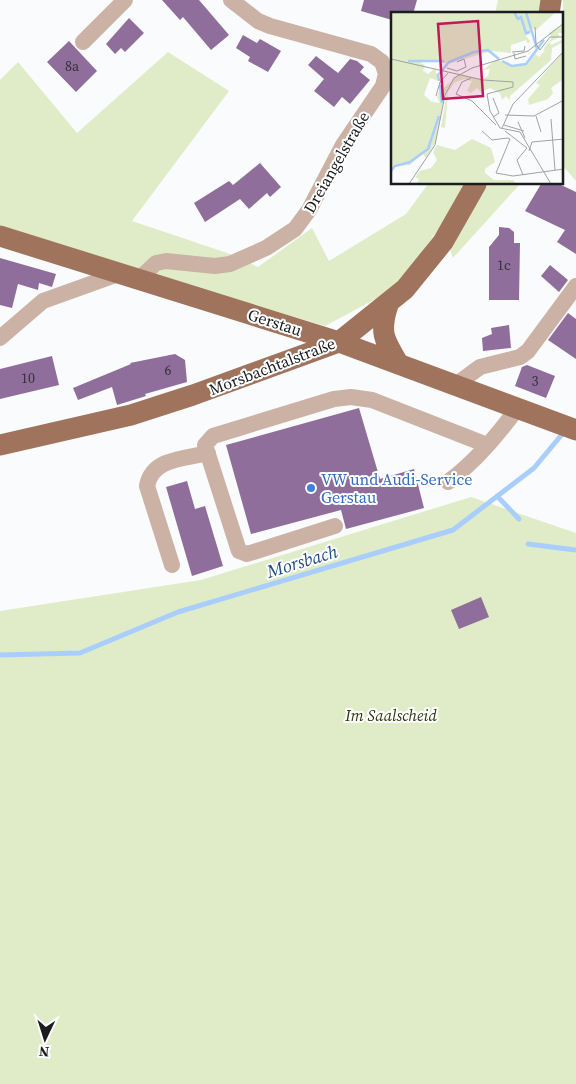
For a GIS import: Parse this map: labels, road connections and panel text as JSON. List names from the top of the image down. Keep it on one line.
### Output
{"streets":{"main road":["Gerstau","Morsbachtalstraße"],"street":["Dreiangelstraße"]},"crossings":[["Dreiangelstraße","Gerstau"],["Gerstau","Morsbachtalstraße"]],"water":["Morsbach"],"parks":["Im Saalscheid"],"places":["VW und Audi-Service Gerstau"],"house_numbers":["8a","1c","6","10","3"],"north":"bottom"}
